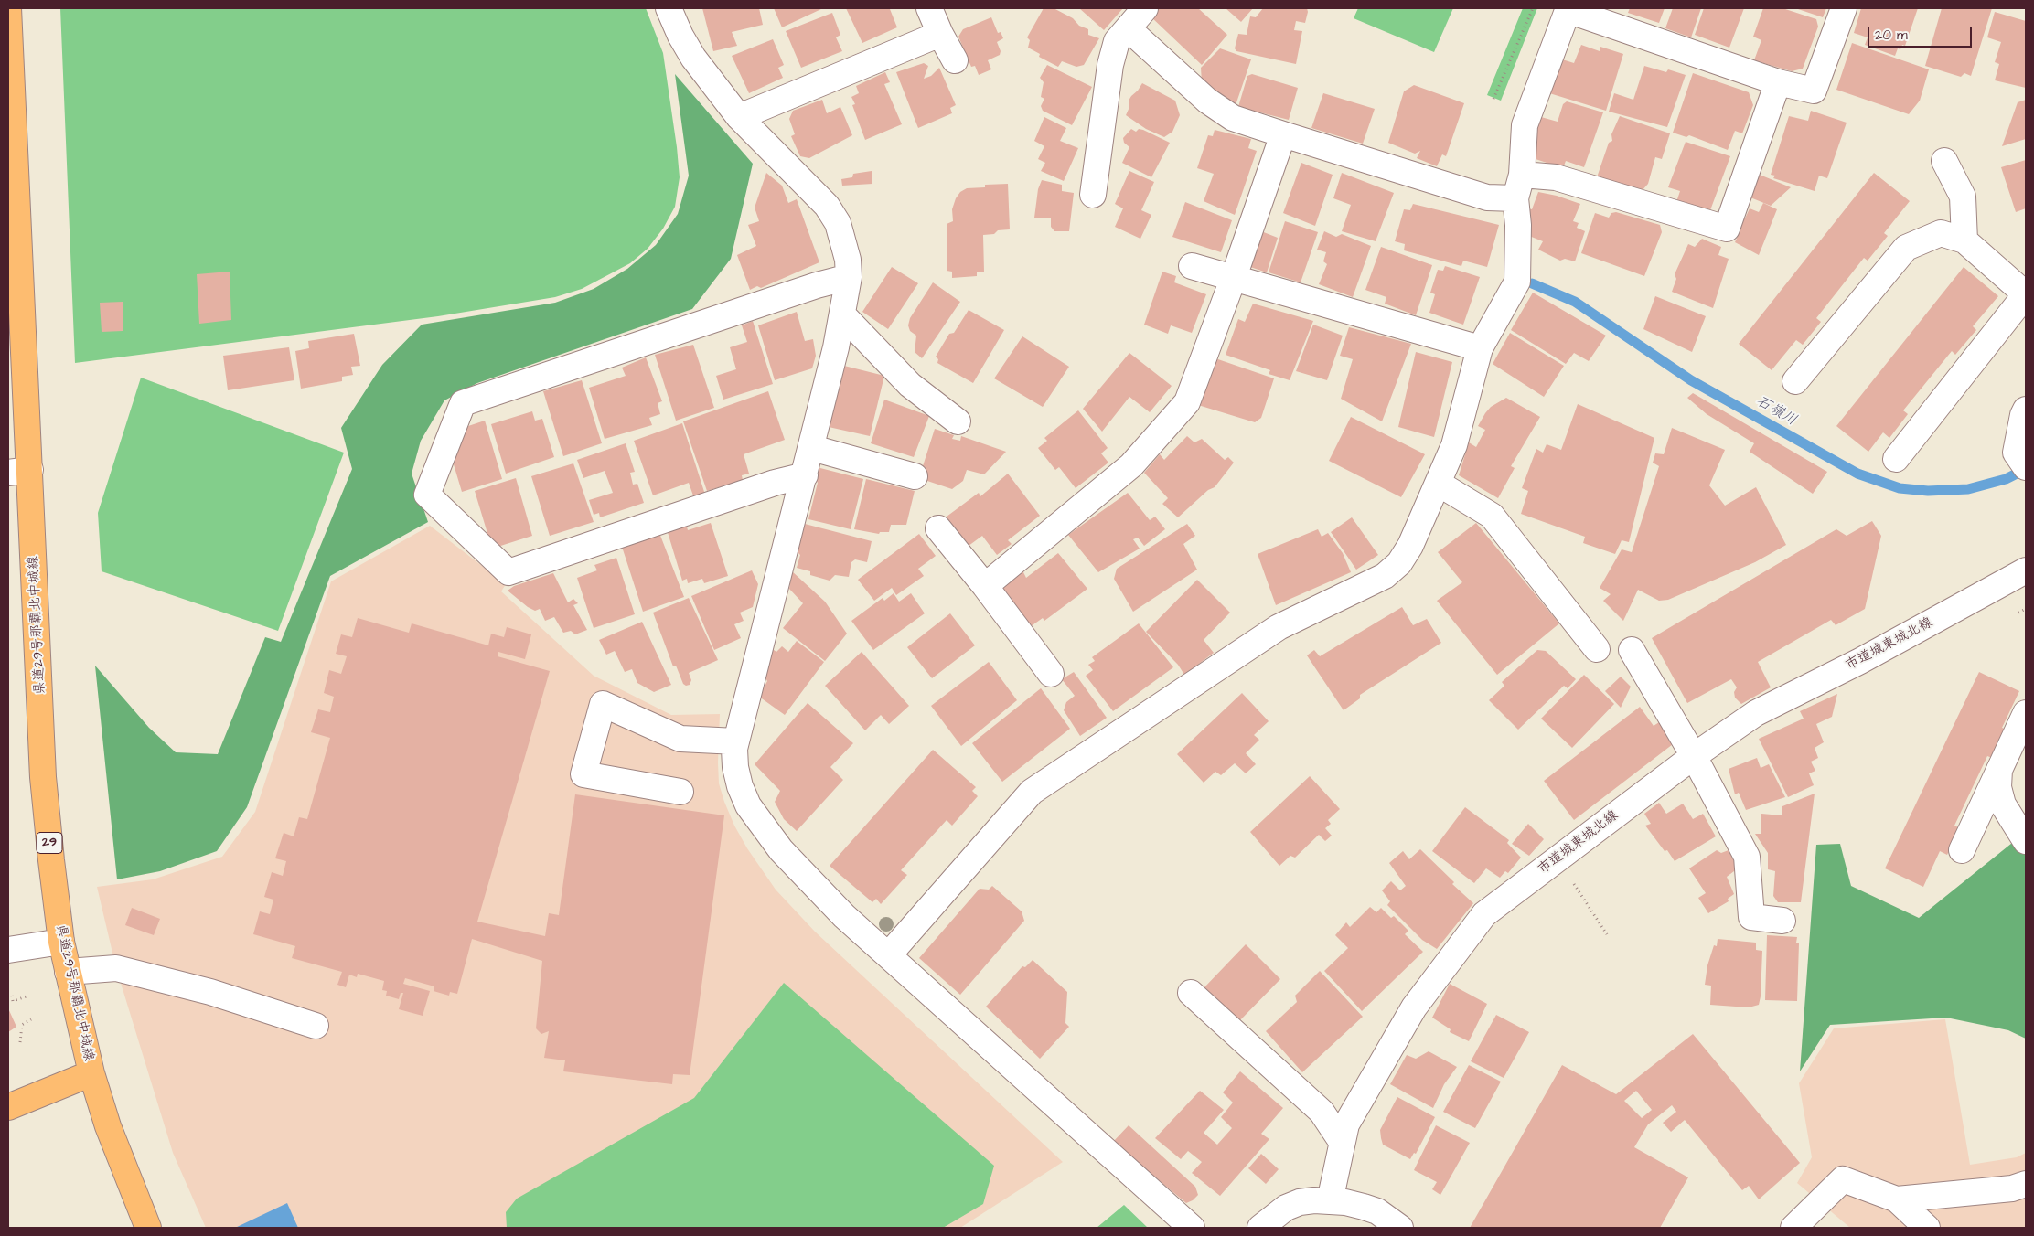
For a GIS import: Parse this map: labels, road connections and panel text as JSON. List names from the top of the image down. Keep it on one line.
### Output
{"streets":{"main road":["県道29号那覇北中城線","29"],"street":["市道城東城北線"]},"water":["石嶺川"],"scale_bar":"20 m"}
